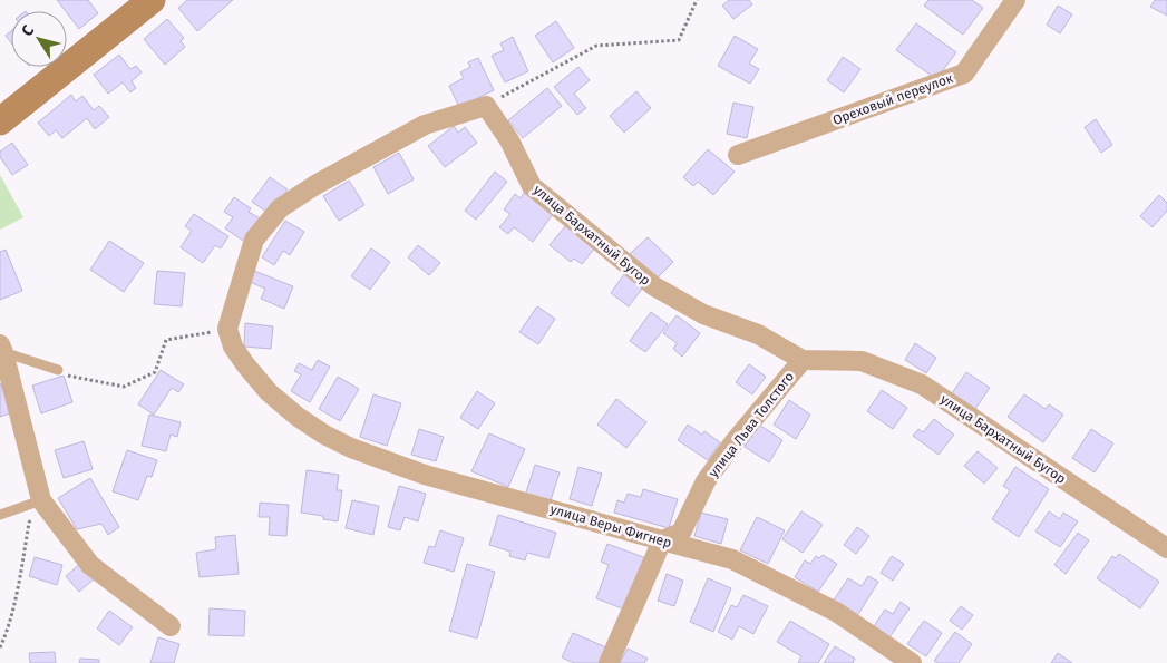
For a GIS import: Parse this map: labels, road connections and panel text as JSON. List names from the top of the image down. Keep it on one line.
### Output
{"streets":{"street":["Ореховый переулок","улица Бархатный Бугор","улица Льва Толстого","улица Веры Фигнер"]},"crossings":[["улица Бархатный Бугор","улица Льва Толстого"],["улица Льва Толстого","улица Веры Фигнер"]],"north":"top left"}
